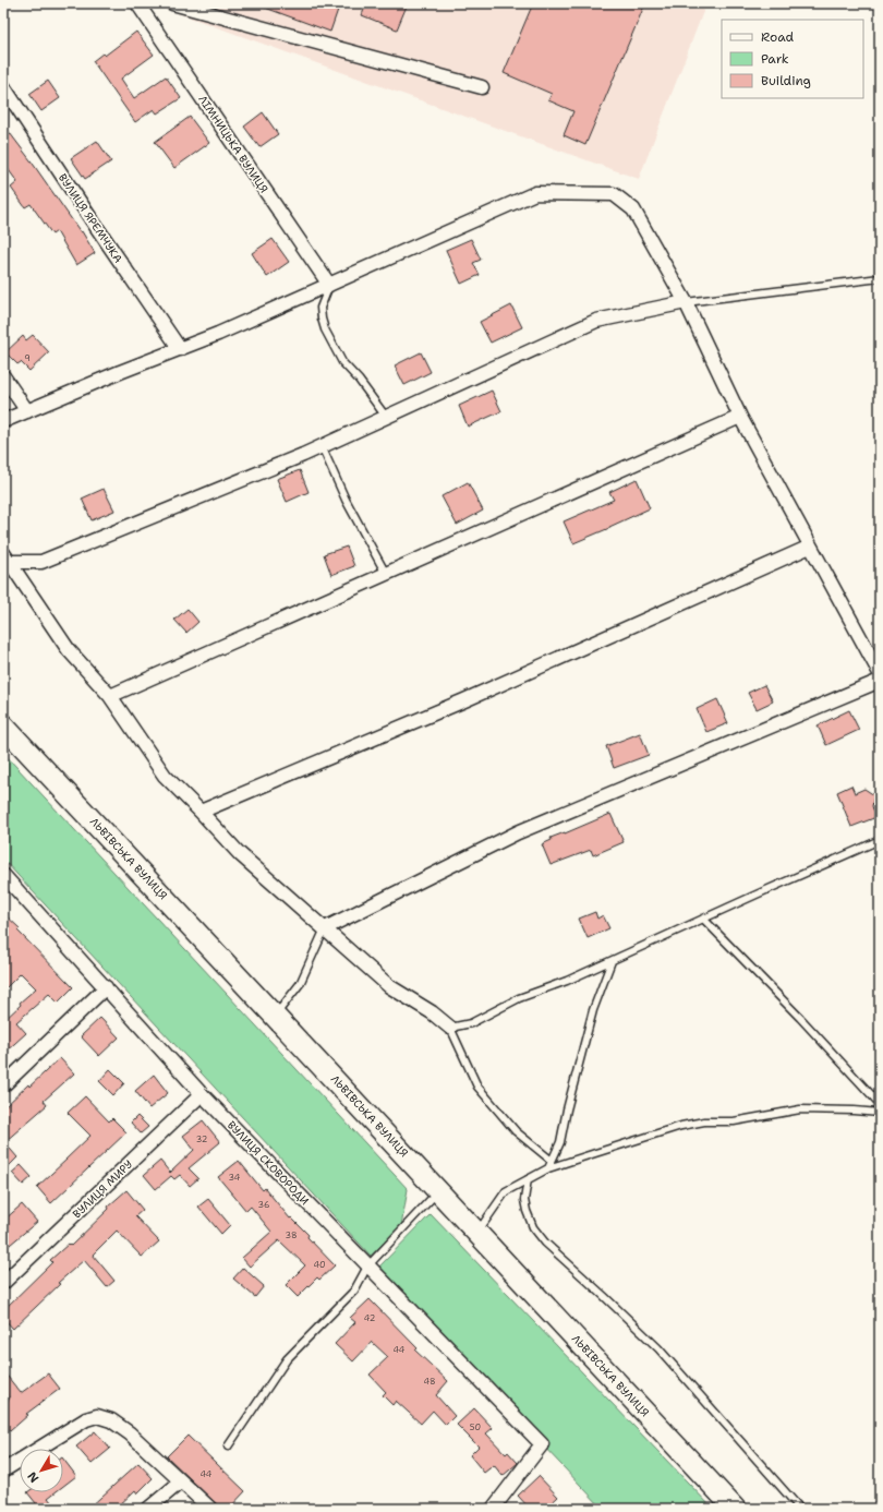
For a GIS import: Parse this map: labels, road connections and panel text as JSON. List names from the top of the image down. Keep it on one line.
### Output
{"streets":{"main road":["ЛЬВІВСЬКА ВУЛИЦЯ"],"street":["ЛІМНИЦЬКА ВУЛИЦЯ","ВУЛИЦЯ ЯРЕМЧУКА","ВУЛИЦЯ СКОВОРОДИ","ВУЛИЦЯ МИРУ"]},"crossings":[["ВУЛИЦЯ СКОВОРОДИ","ВУЛИЦЯ МИРУ"]],"house_numbers":["9","32","34","36","38","40","42","44","48","50","44"],"legend":["Road","Park","Building"],"north":"bottom left"}
